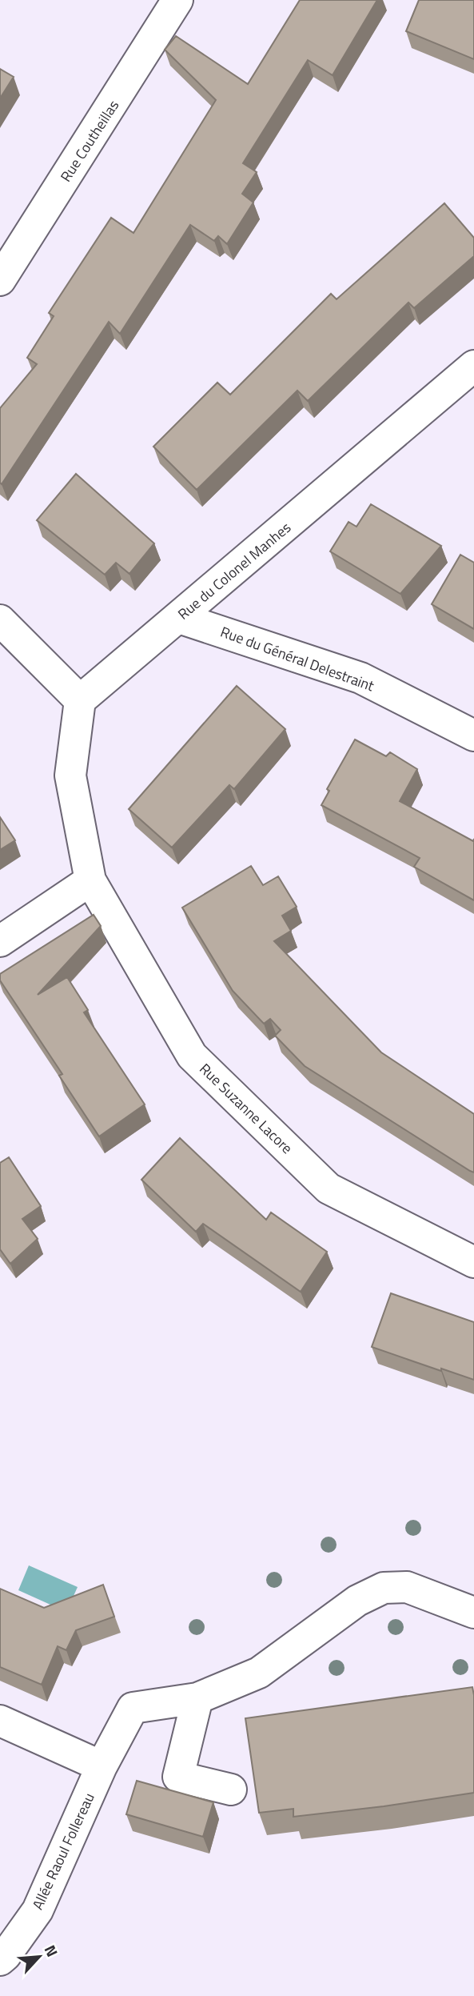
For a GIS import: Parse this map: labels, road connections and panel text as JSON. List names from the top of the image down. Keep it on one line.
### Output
{"streets":{"street":["Rue Coutheillas","Rue du Colonel Manhes","Rue du Général Delestraint","Rue Suzanne Lacore","Allée Raoul Follereau"]},"crossings":[["Rue du Colonel Manhes","Rue du Général Delestraint"],["Rue du Colonel Manhes","Rue Suzanne Lacore"]],"north":"top right"}
